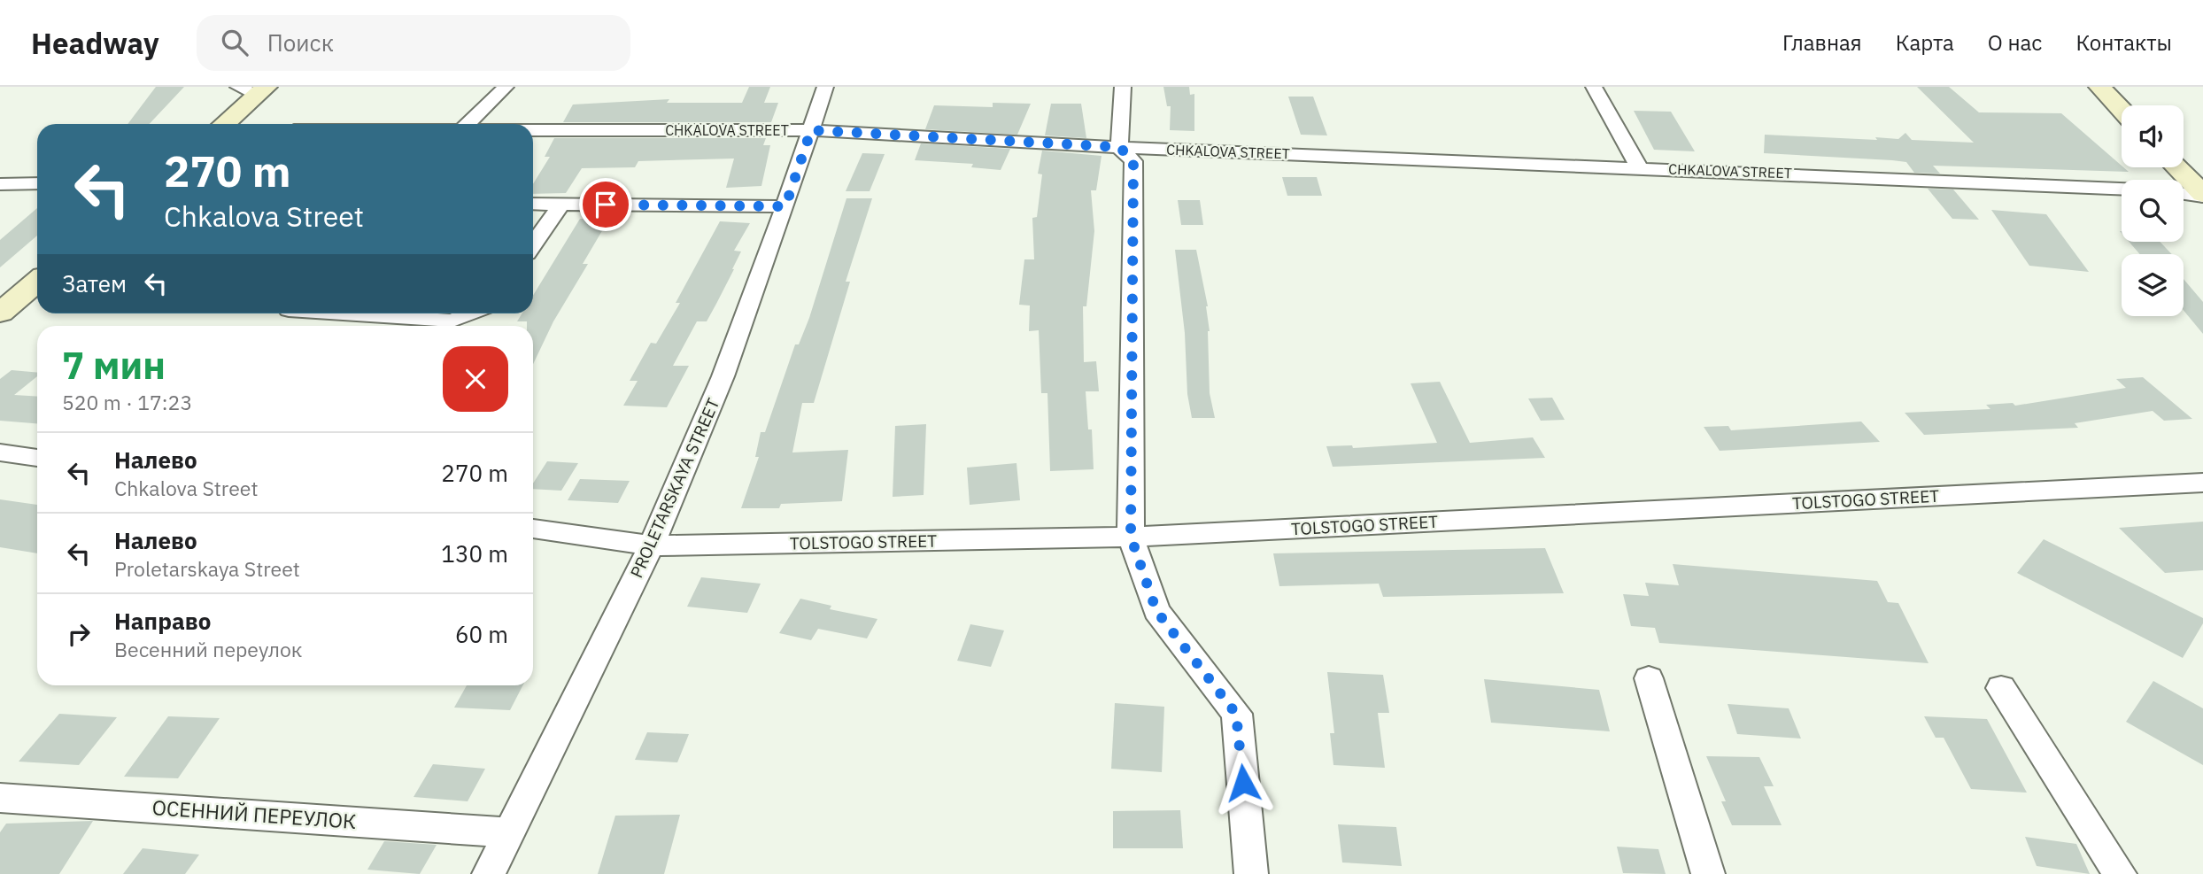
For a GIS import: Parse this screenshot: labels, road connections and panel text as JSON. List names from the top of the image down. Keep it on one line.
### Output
{"streets":{"street":["CHKALOVA STREET","PROLETARSKAYA STREET","TOLSTOGO STREET","ОСЕННИЙ ПЕРЕУЛОК"]},"crossings":[["CHKALOVA STREET","PROLETARSKAYA STREET"],["PROLETARSKAYA STREET","TOLSTOGO STREET"],["PROLETARSKAYA STREET","ОСЕННИЙ ПЕРЕУЛОК"]],"page":{"header":"Headway","search":"Поиск","nav":["Главная","Карта","О нас","Контакты"],"turn":["270 m","Chkalova Street"],"then":"Затем","heading":["7 мин","520 m · 17:23"],"list":[{"name":"Налево","note":"Chkalova Street","value":"270 m"},{"name":"Налево","note":"Proletarskaya Street","value":"130 m"},{"name":"Направо","note":"Весенний переулок","value":"60 m"}]}}
